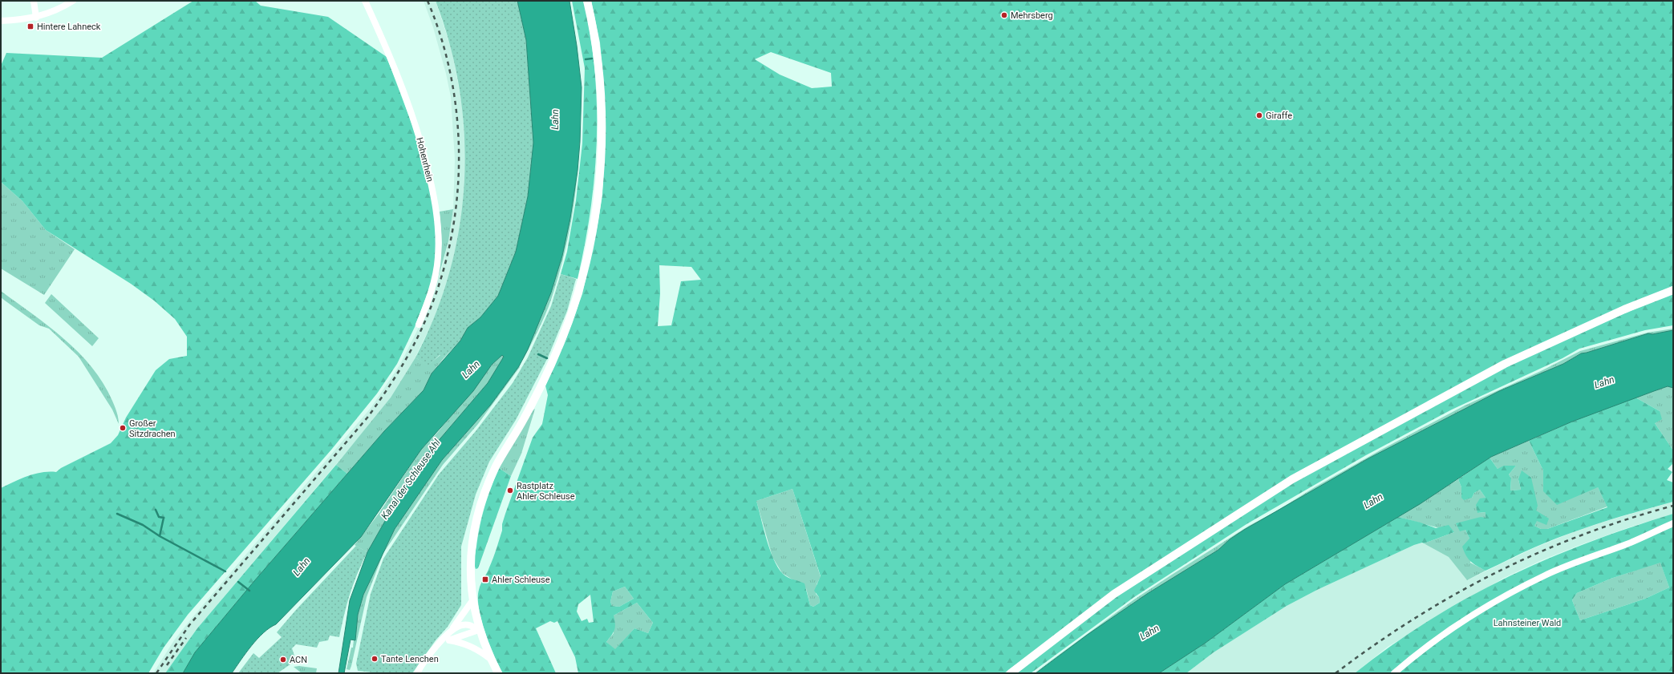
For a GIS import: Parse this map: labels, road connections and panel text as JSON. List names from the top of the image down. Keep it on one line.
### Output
{"streets":{"street":["Hohenrhein"]},"water":["Lahn","Kanal der Schleuse Ahl"],"parks":["Lahnsteiner Wald"],"places":{"other":["Mehrsberg","Giraffe","Großer Sitzdrachen","Rastplatz Ahler Schleuse","Tante Lenchen","ACN"],"transit":["Hintere Lahneck","Ahler Schleuse"]}}
